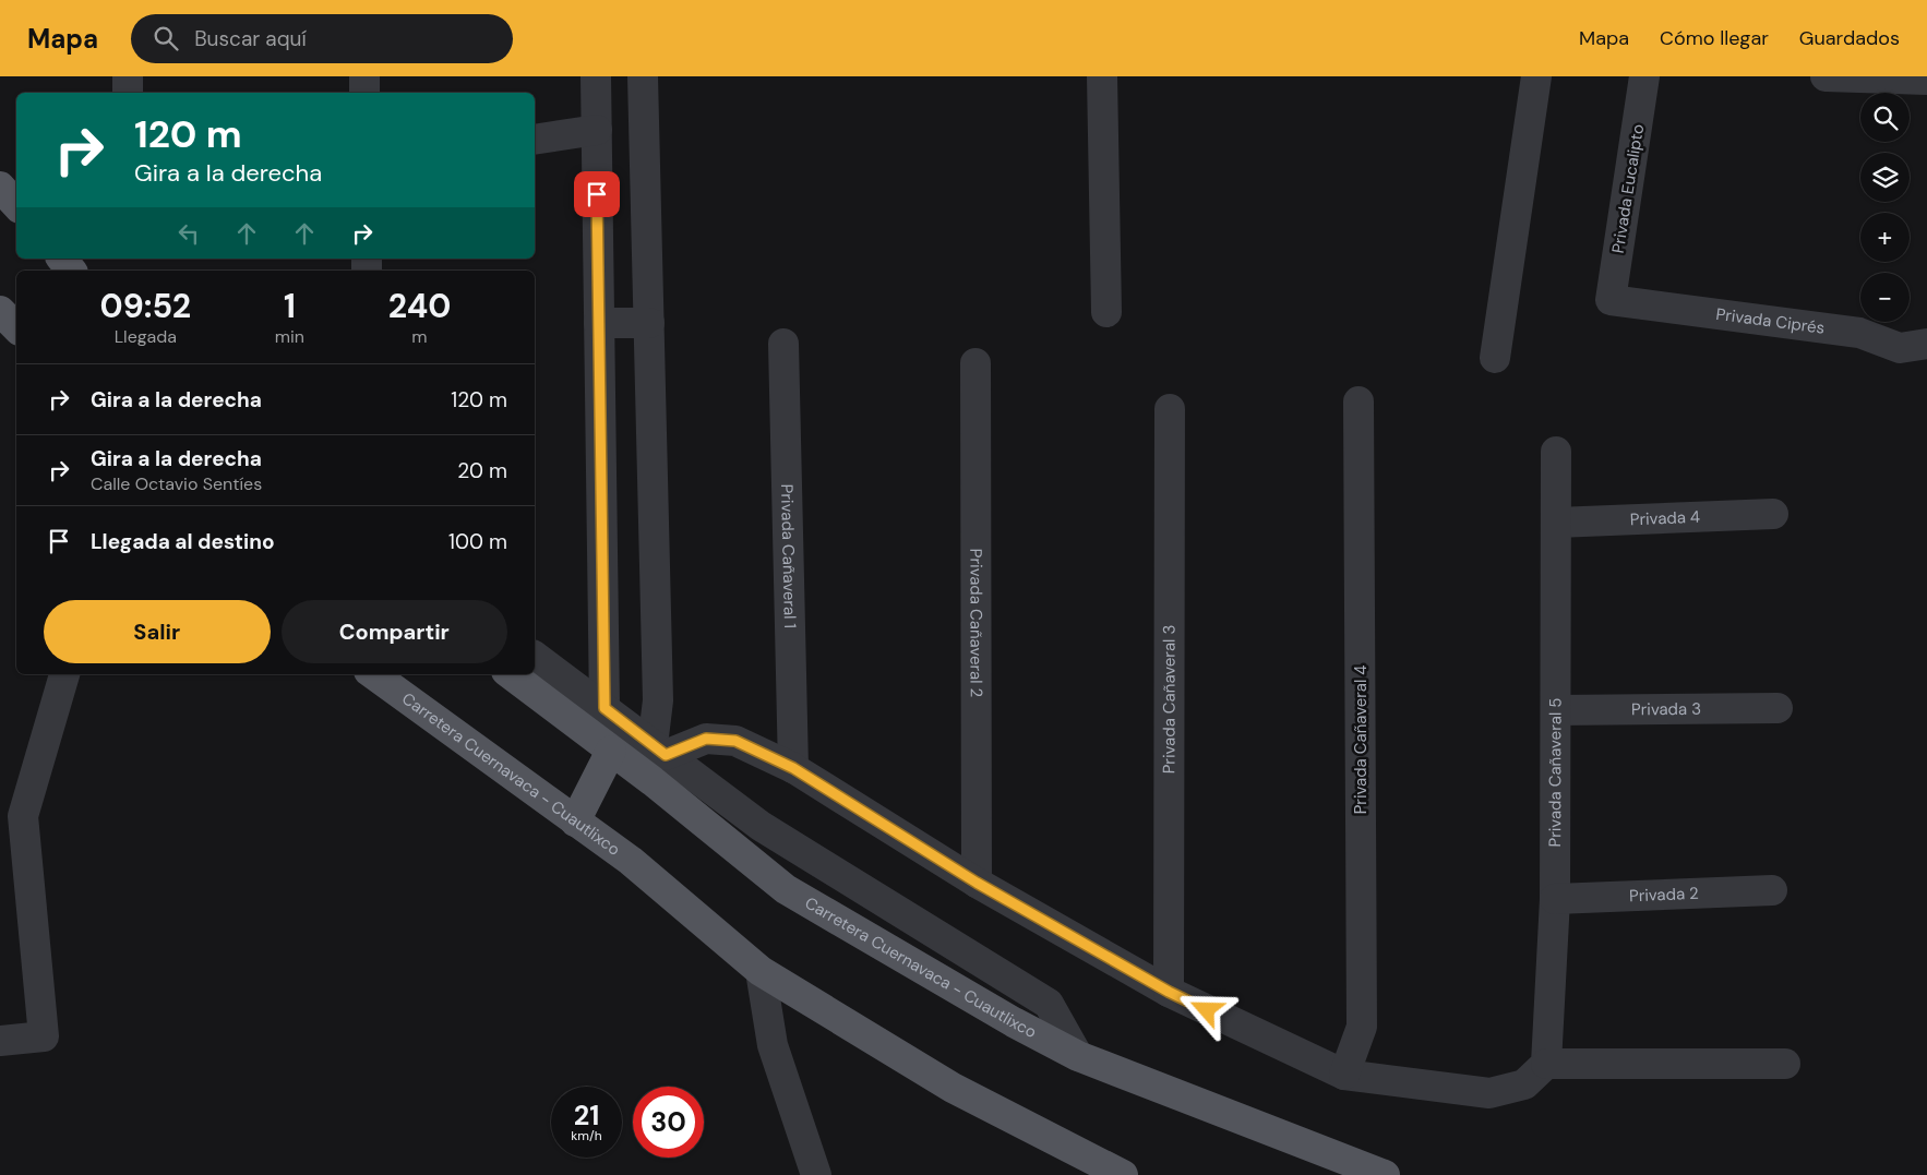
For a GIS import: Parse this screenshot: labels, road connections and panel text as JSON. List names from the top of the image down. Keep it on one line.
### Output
{"streets":{"main road":["Carretera Cuernavaca - Cuautlixco"],"street":["Privada Eucalipto","Privada Ciprés","Privada 4","Privada Cañaveral 1","Privada Cañaveral 2","Privada Cañaveral 3","Privada 3","Privada Cañaveral 4","Privada Cañaveral 5","Privada 2"]},"crossings":[["Privada Eucalipto","Privada Ciprés"],["Privada 4","Privada Cañaveral 5"],["Privada 3","Privada Cañaveral 5"],["Privada Cañaveral 5","Privada 2"]],"page":{"header":"Mapa","search":"Buscar aquí","nav":["Mapa","Cómo llegar","Guardados"],"map_buttons":["+","−"],"turn":["120 m","Gira a la derecha"],"eta":["09:52","Llegada","1","min","240","m"],"list":[{"name":"Gira a la derecha","value":"120 m"},{"name":"Gira a la derecha","note":"Calle Octavio Sentíes","value":"20 m"},{"name":"Llegada al destino","value":"100 m"}],"buttons":["Salir","Compartir"],"speed":"21 km/h","limit":"30"}}
